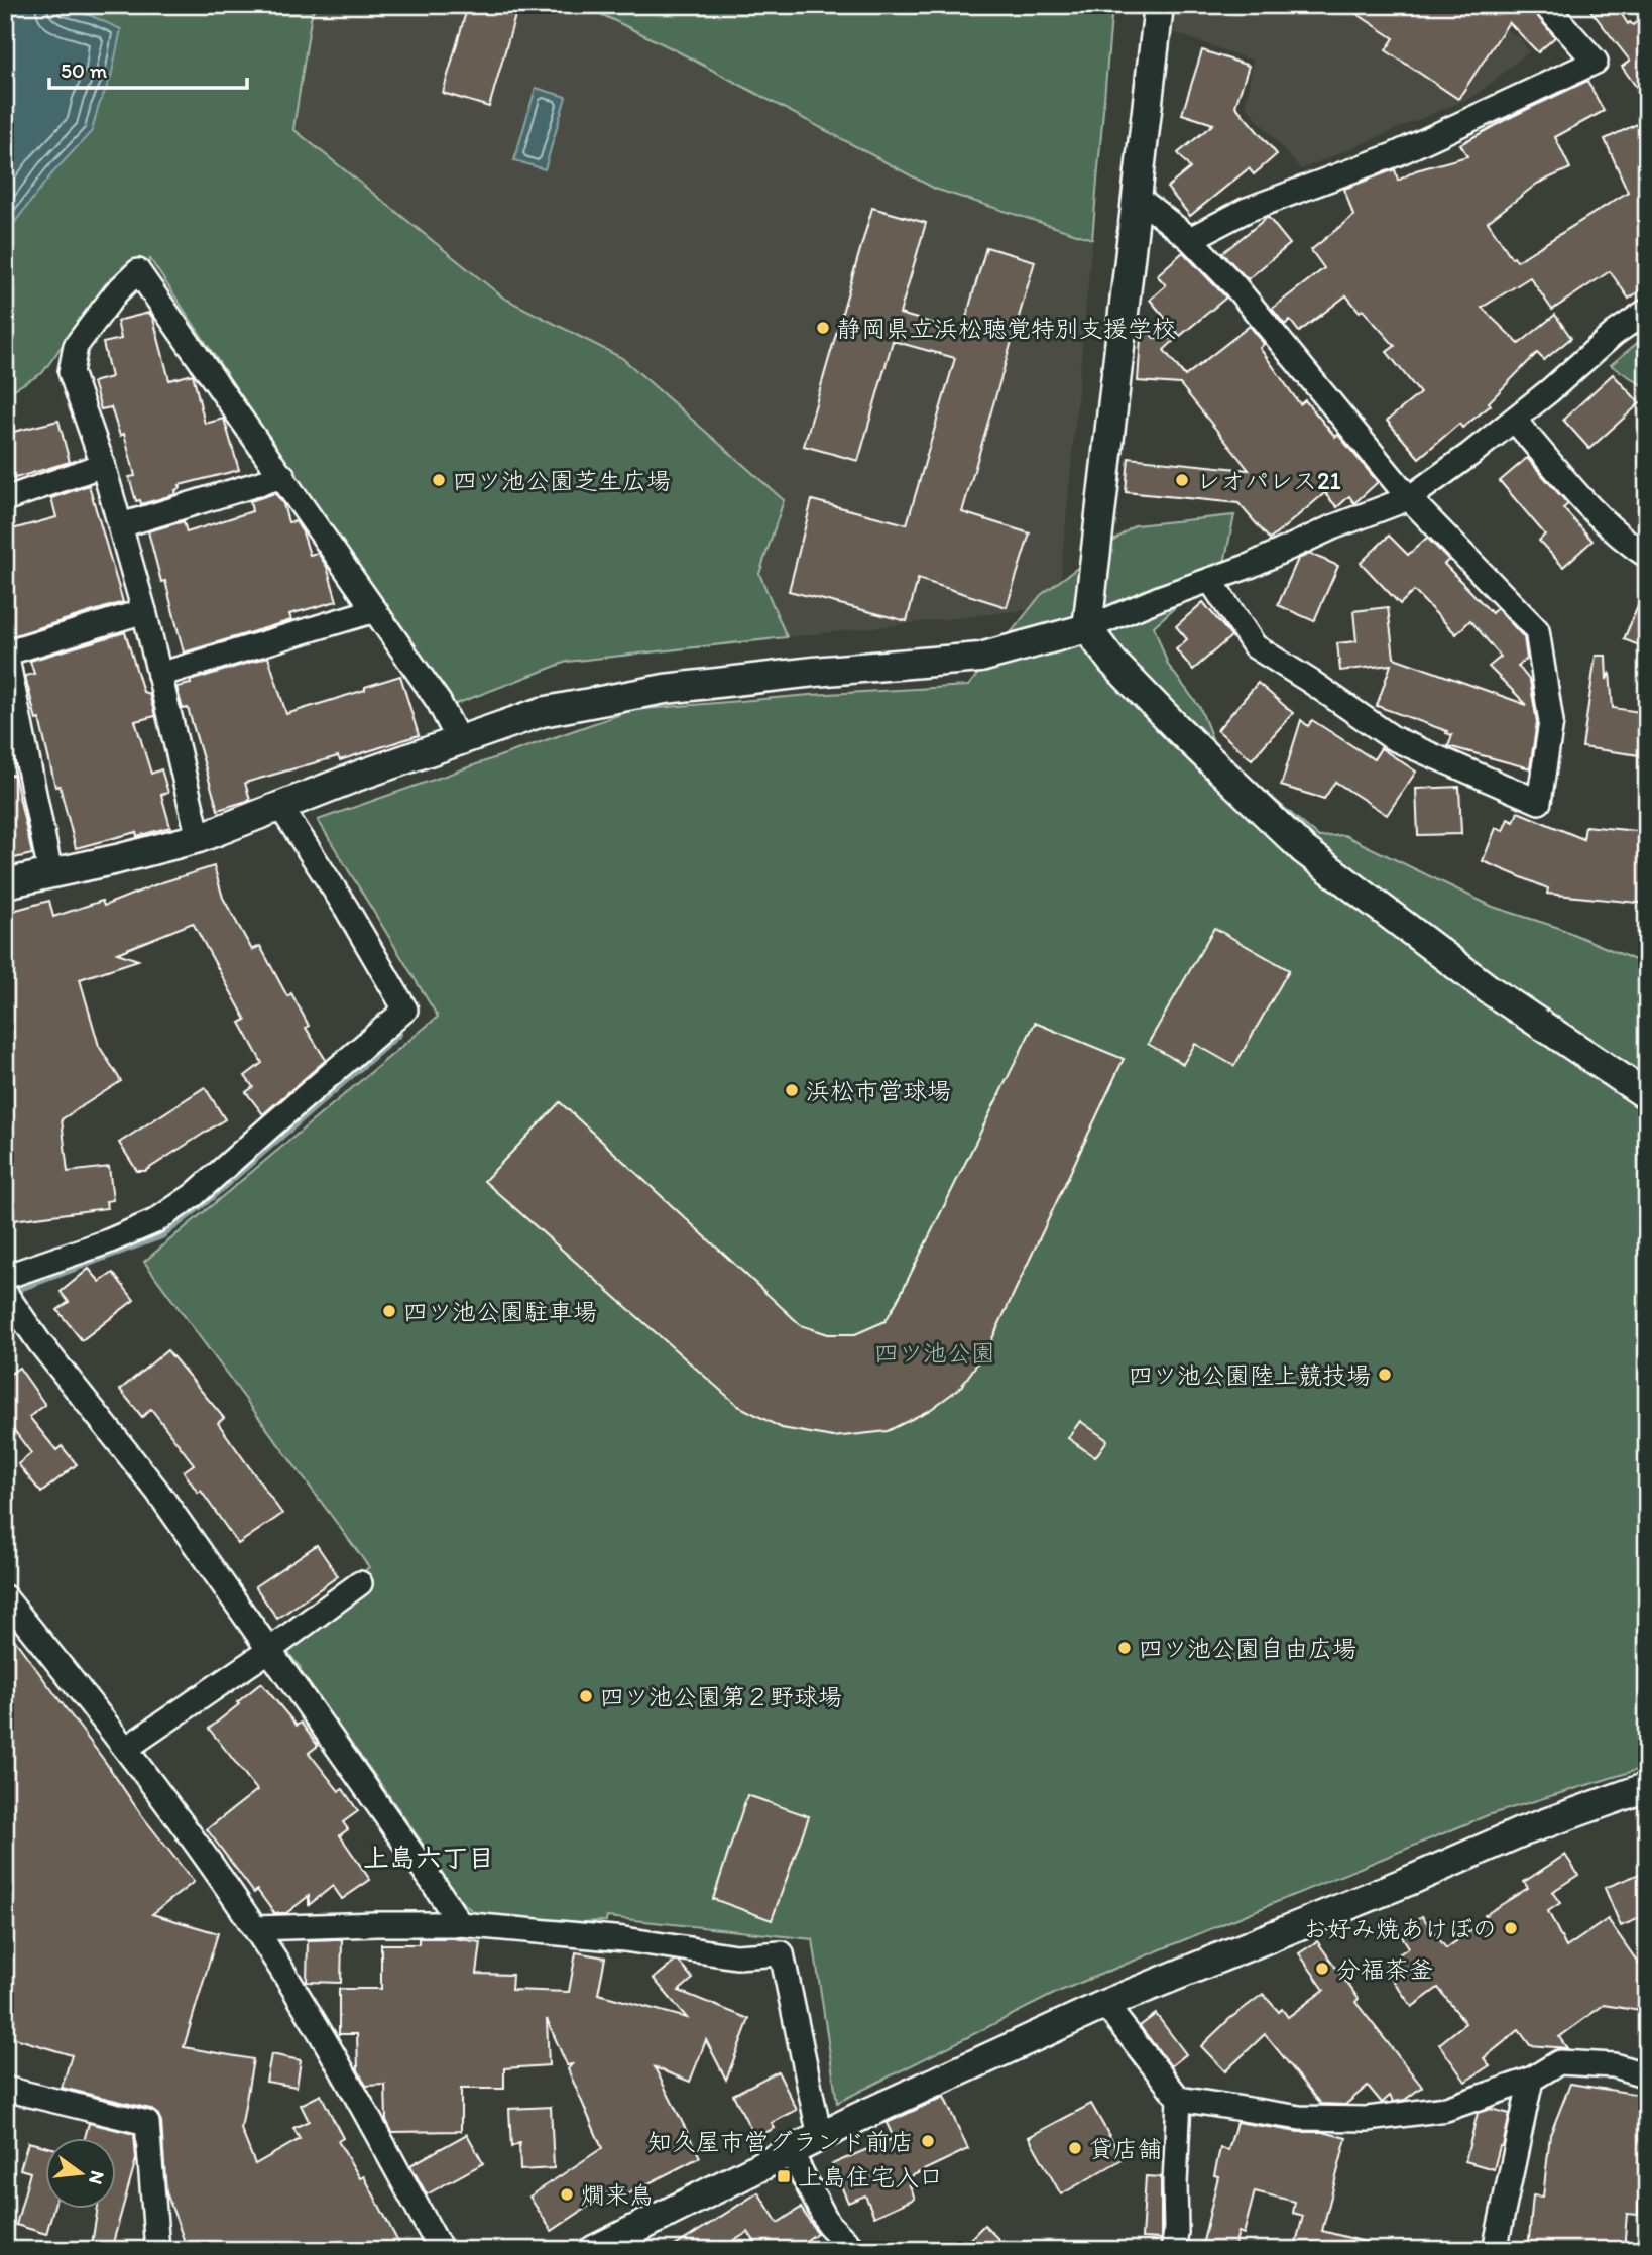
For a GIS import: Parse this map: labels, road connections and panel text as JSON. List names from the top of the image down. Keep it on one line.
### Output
{"districts":["上島六丁目"],"parks":["四ツ池公園"],"places":{"other":["静岡県立浜松聴覚特別支援学校","四ツ池公園芝生広場","レオパレス21","浜松市営球場","四ツ池公園駐車場","四ツ池公園陸上競技場","四ツ池公園自由広場","四ツ池公園第２野球場","お好み焼あけぼの","分福茶釜","知久屋市営グランド前店","貸店舗","燗来鳥"],"transit":["上島住宅入口"]},"scale_bar":"50 m","north":"right"}
